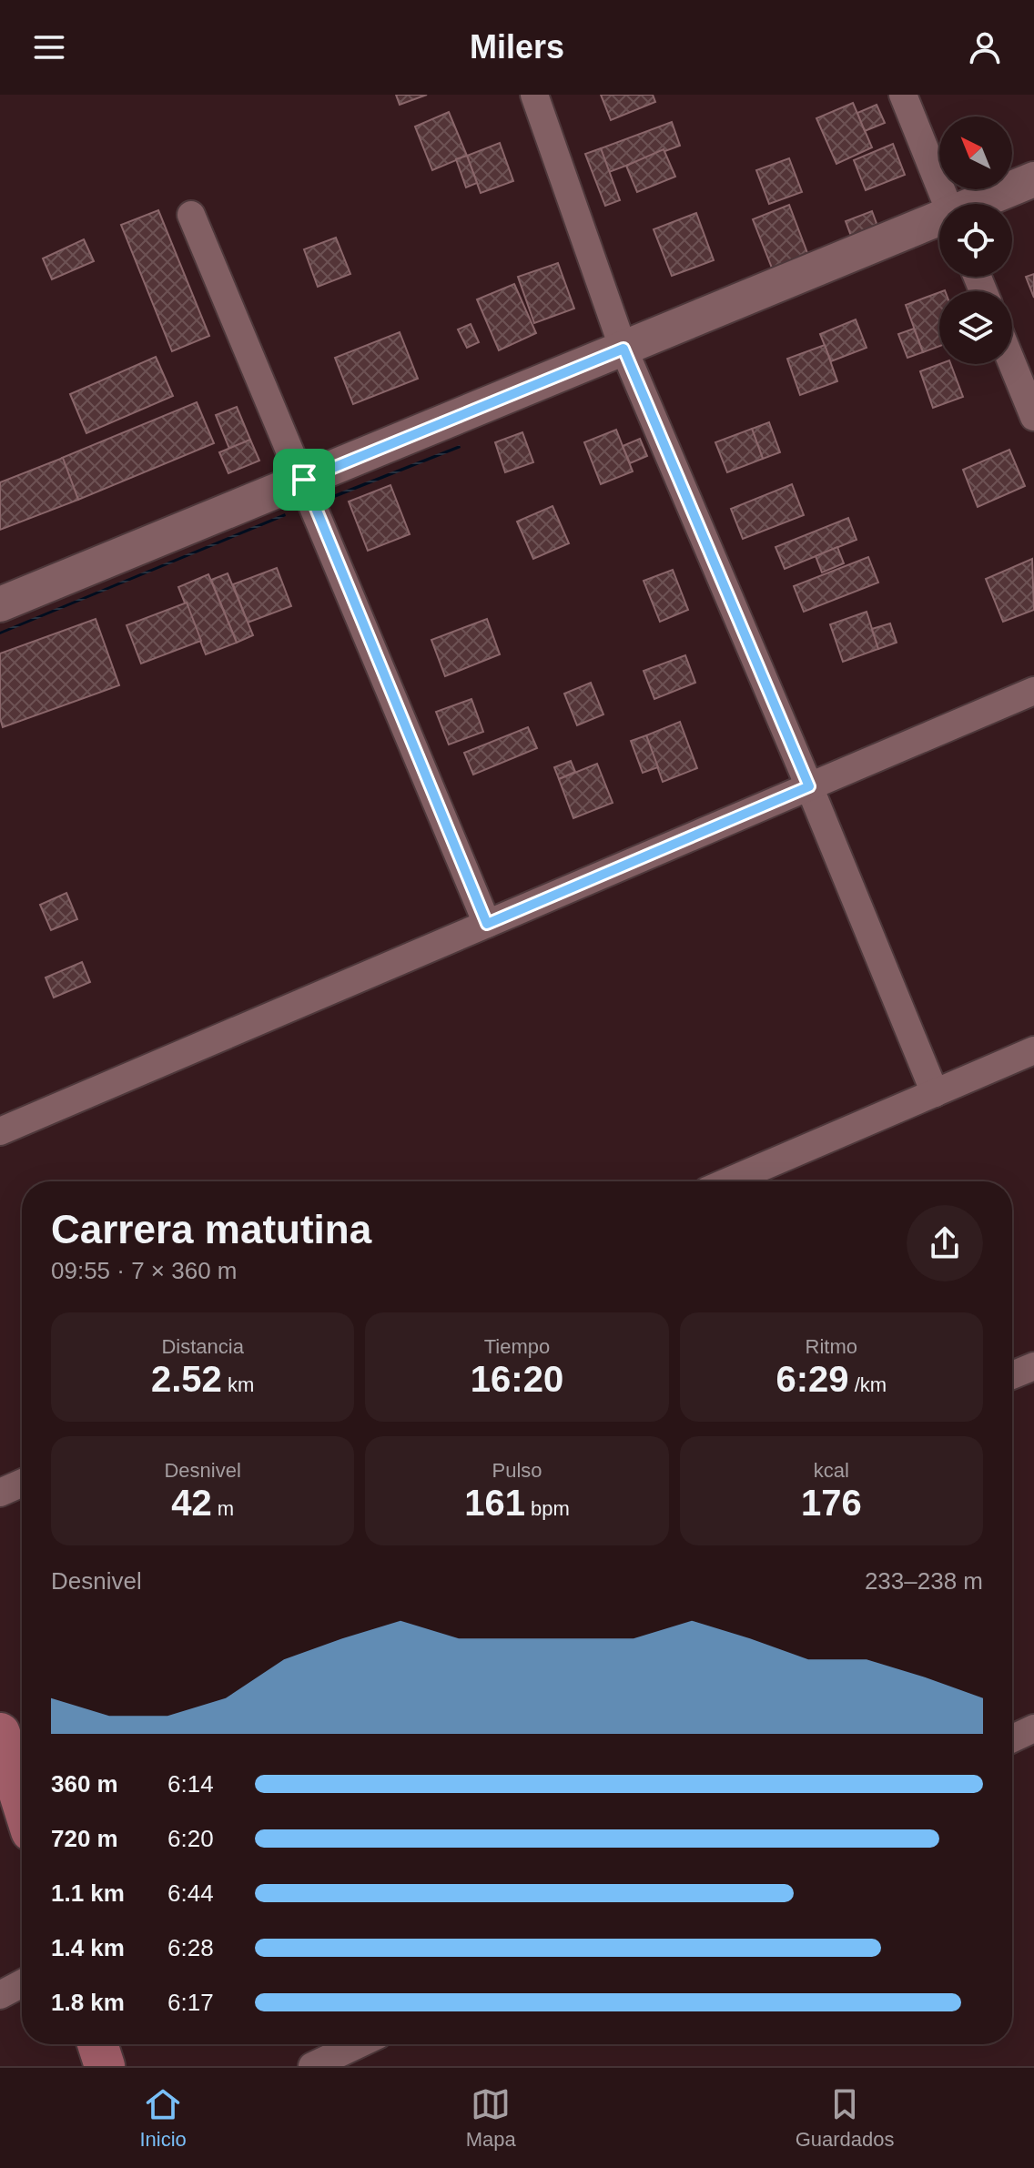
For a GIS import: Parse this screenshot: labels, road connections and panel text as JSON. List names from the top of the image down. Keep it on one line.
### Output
{"north":"top left","page":{"header":"Milers","heading":["Carrera matutina","09:55 · 7 × 360 m"],"stats":[["Distancia","2.52 km"],["Tiempo","16:20"],["Ritmo","6:29 /km"],["Desnivel","42 m"],["Pulso","161 bpm"],["kcal","176"]],"chart":["Desnivel","233–238 m"],"list":[{"name":"360 m","note":"6:14"},{"name":"720 m","note":"6:20"},{"name":"1.1 km","note":"6:44"},{"name":"1.4 km","note":"6:28"},{"name":"1.8 km","note":"6:17"}],"tabs":["Inicio","Mapa","Guardados"]}}
